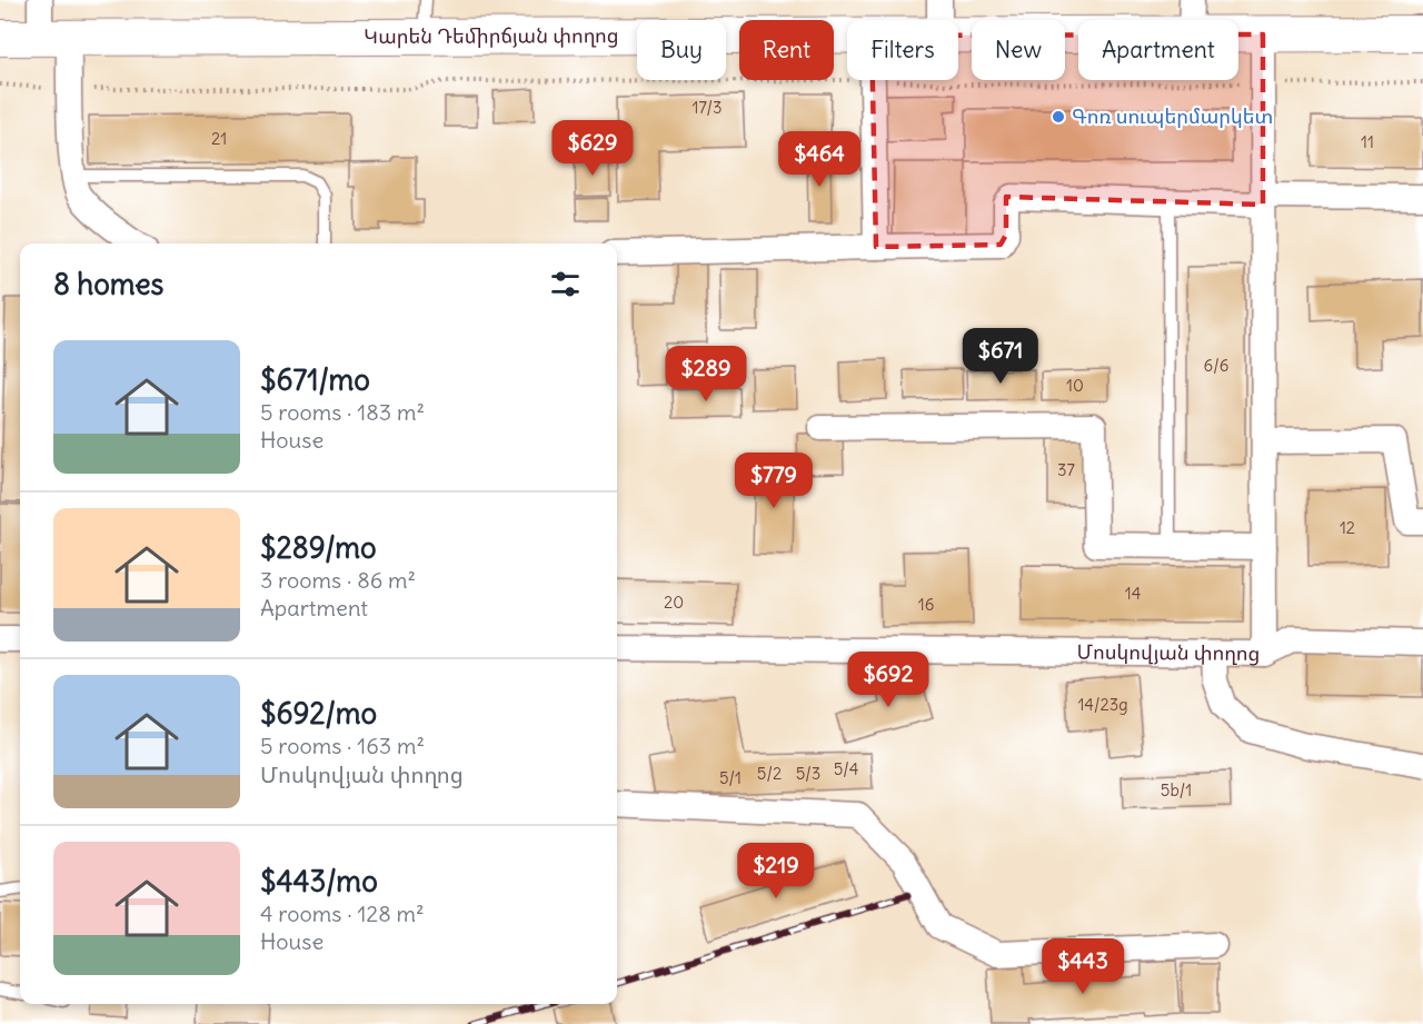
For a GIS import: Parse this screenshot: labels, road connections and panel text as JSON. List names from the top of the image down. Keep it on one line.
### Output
{"streets":{"street":["Կարեն Դեմիրճյան փողոց","Մոսկովյան փողոց"]},"crossings":[["Կարեն Դեմիրճյան փողոց","Մոսկովյան փողոց"]],"places":["Գոռ սուպերմարկետ"],"house_numbers":["17/3","21","11","6/6","10","37","12","14","20","16","14/23g","5/4","5/2","5/3","5/1","5b/1"],"page":{"chip":["Buy","Rent","Filters","New","Apartment"],"price":["$629","$464","$671","$289","$779","$692","$219","$443"],"heading":"8 homes","list":[{"name":"$671/mo","note":"5 rooms · 183 m² · House"},{"name":"$289/mo","note":"3 rooms · 86 m² · Apartment"},{"name":"$692/mo","note":"5 rooms · 163 m² · Մոսկովյան փողոց"},{"name":"$443/mo","note":"4 rooms · 128 m² · House"}]}}
